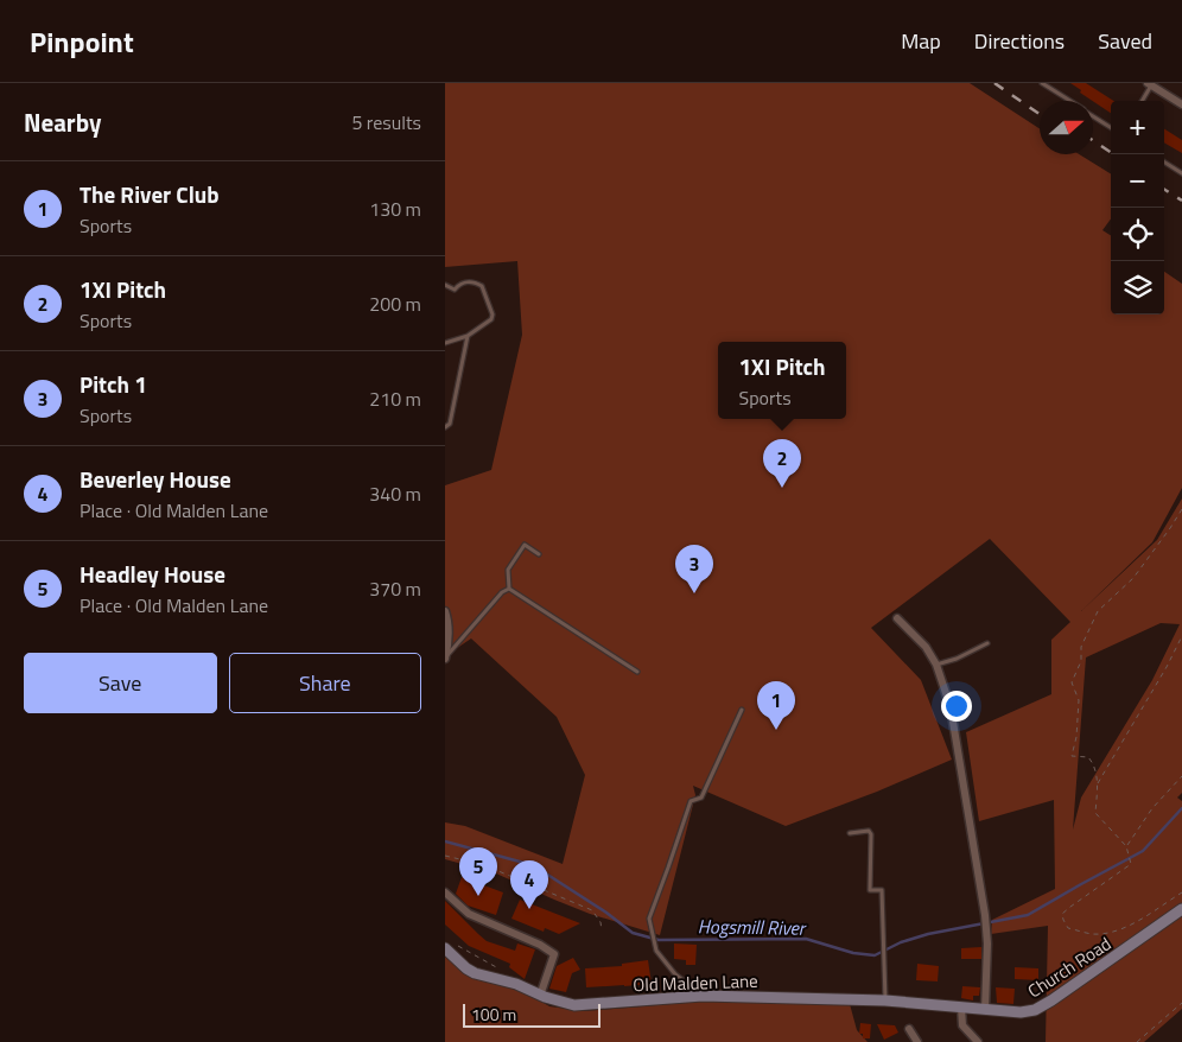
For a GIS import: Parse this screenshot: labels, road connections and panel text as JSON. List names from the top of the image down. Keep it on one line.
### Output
{"streets":{"main road":["Church Road","Old Malden Lane"]},"crossings":[["Church Road","Old Malden Lane"]],"water":["Hogsmill River"],"scale_bar":"100 m","north":"right","page":{"header":"Pinpoint","nav":["Map","Directions","Saved"],"heading":["Nearby","5 results"],"map_buttons":["+","−"],"list":[{"mark":"1","name":"The River Club","note":"Sports","value":"130 m"},{"mark":"2","name":"1XI Pitch","note":"Sports","value":"200 m"},{"mark":"3","name":"Pitch 1","note":"Sports","value":"210 m"},{"mark":"4","name":"Beverley House","note":"Place · Old Malden Lane","value":"340 m"},{"mark":"5","name":"Headley House","note":"Place · Old Malden Lane","value":"370 m"}],"popup":["1XI Pitch","Sports"],"pins":["2","3","1","5","4"],"buttons":["Save","Share"],"scale":"100 m"}}
